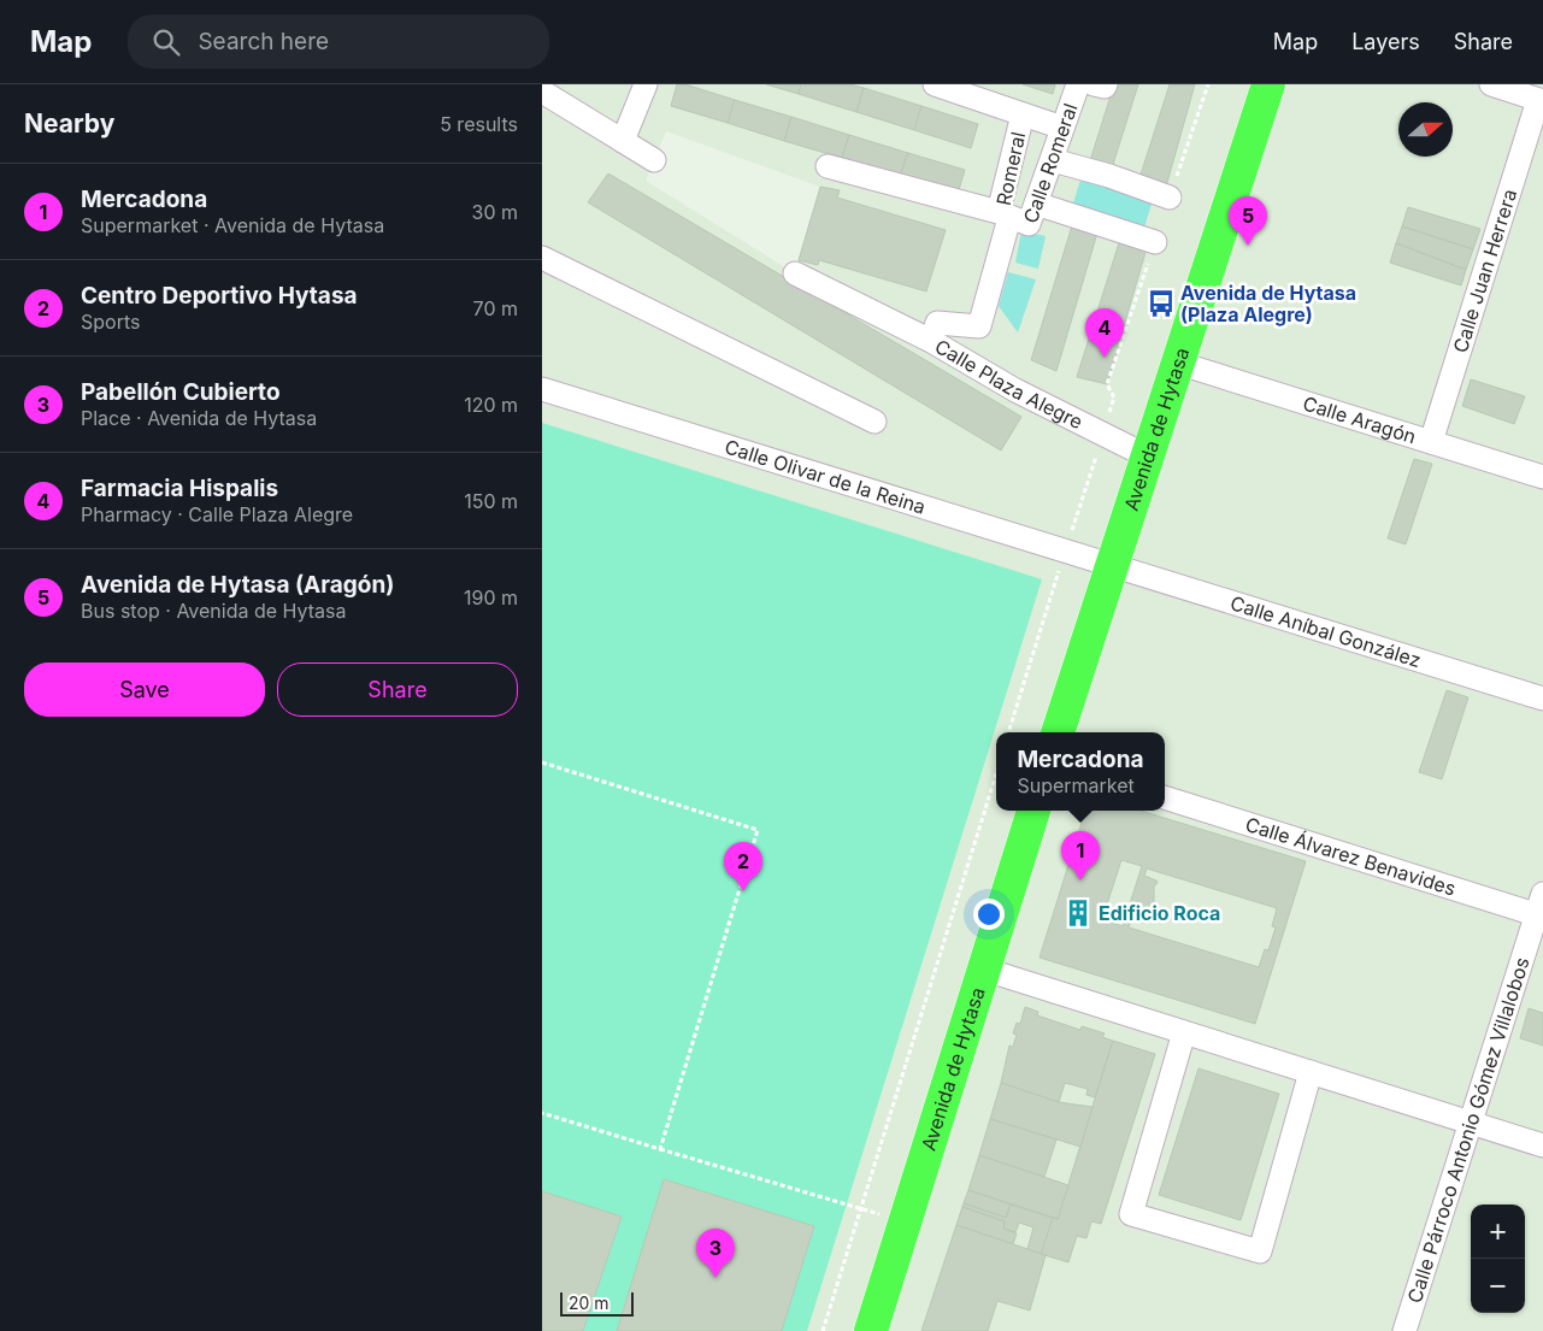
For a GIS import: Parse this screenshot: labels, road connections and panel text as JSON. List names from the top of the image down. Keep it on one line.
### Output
{"streets":{"main road":["Avenida de Hytasa"],"street":["Calle Romeral","Romeral","Calle Juan Herrera","Calle Plaza Alegre","Calle Aragón","Calle Olivar de la Reina","Calle Aníbal González","Calle Álvarez Benavides","Calle Párroco Antonio Gómez Villalobos"]},"crossings":[["Calle Romeral","Romeral"],["Calle Romeral","Calle Plaza Alegre"],["Romeral","Calle Plaza Alegre"],["Calle Juan Herrera","Calle Aragón"],["Calle Plaza Alegre","Avenida de Hytasa"],["Calle Aragón","Avenida de Hytasa"],["Avenida de Hytasa","Calle Olivar de la Reina"],["Avenida de Hytasa","Calle Aníbal González"],["Calle Olivar de la Reina","Calle Aníbal González"],["Calle Álvarez Benavides","Calle Párroco Antonio Gómez Villalobos"]],"places":{"bus stop":["Avenida de Hytasa (Plaza Alegre)"],"building":["Edificio Roca"]},"scale_bar":"20 m","north":"right","page":{"header":"Map","search":"Search here","nav":["Map","Layers","Share"],"heading":["Nearby","5 results"],"list":[{"mark":"1","name":"Mercadona","note":"Supermarket · Avenida de Hytasa","value":"30 m"},{"mark":"2","name":"Centro Deportivo Hytasa","note":"Sports","value":"70 m"},{"mark":"3","name":"Pabellón Cubierto","note":"Place · Avenida de Hytasa","value":"120 m"},{"mark":"4","name":"Farmacia Hispalis","note":"Pharmacy · Calle Plaza Alegre","value":"150 m"},{"mark":"5","name":"Avenida de Hytasa (Aragón)","note":"Bus stop · Avenida de Hytasa","value":"190 m"}],"pins":["5","4","1","2","3"],"buttons":["Save","Share"],"popup":["Mercadona","Supermarket"],"map_buttons":["+","−"],"scale":"20 m"}}
